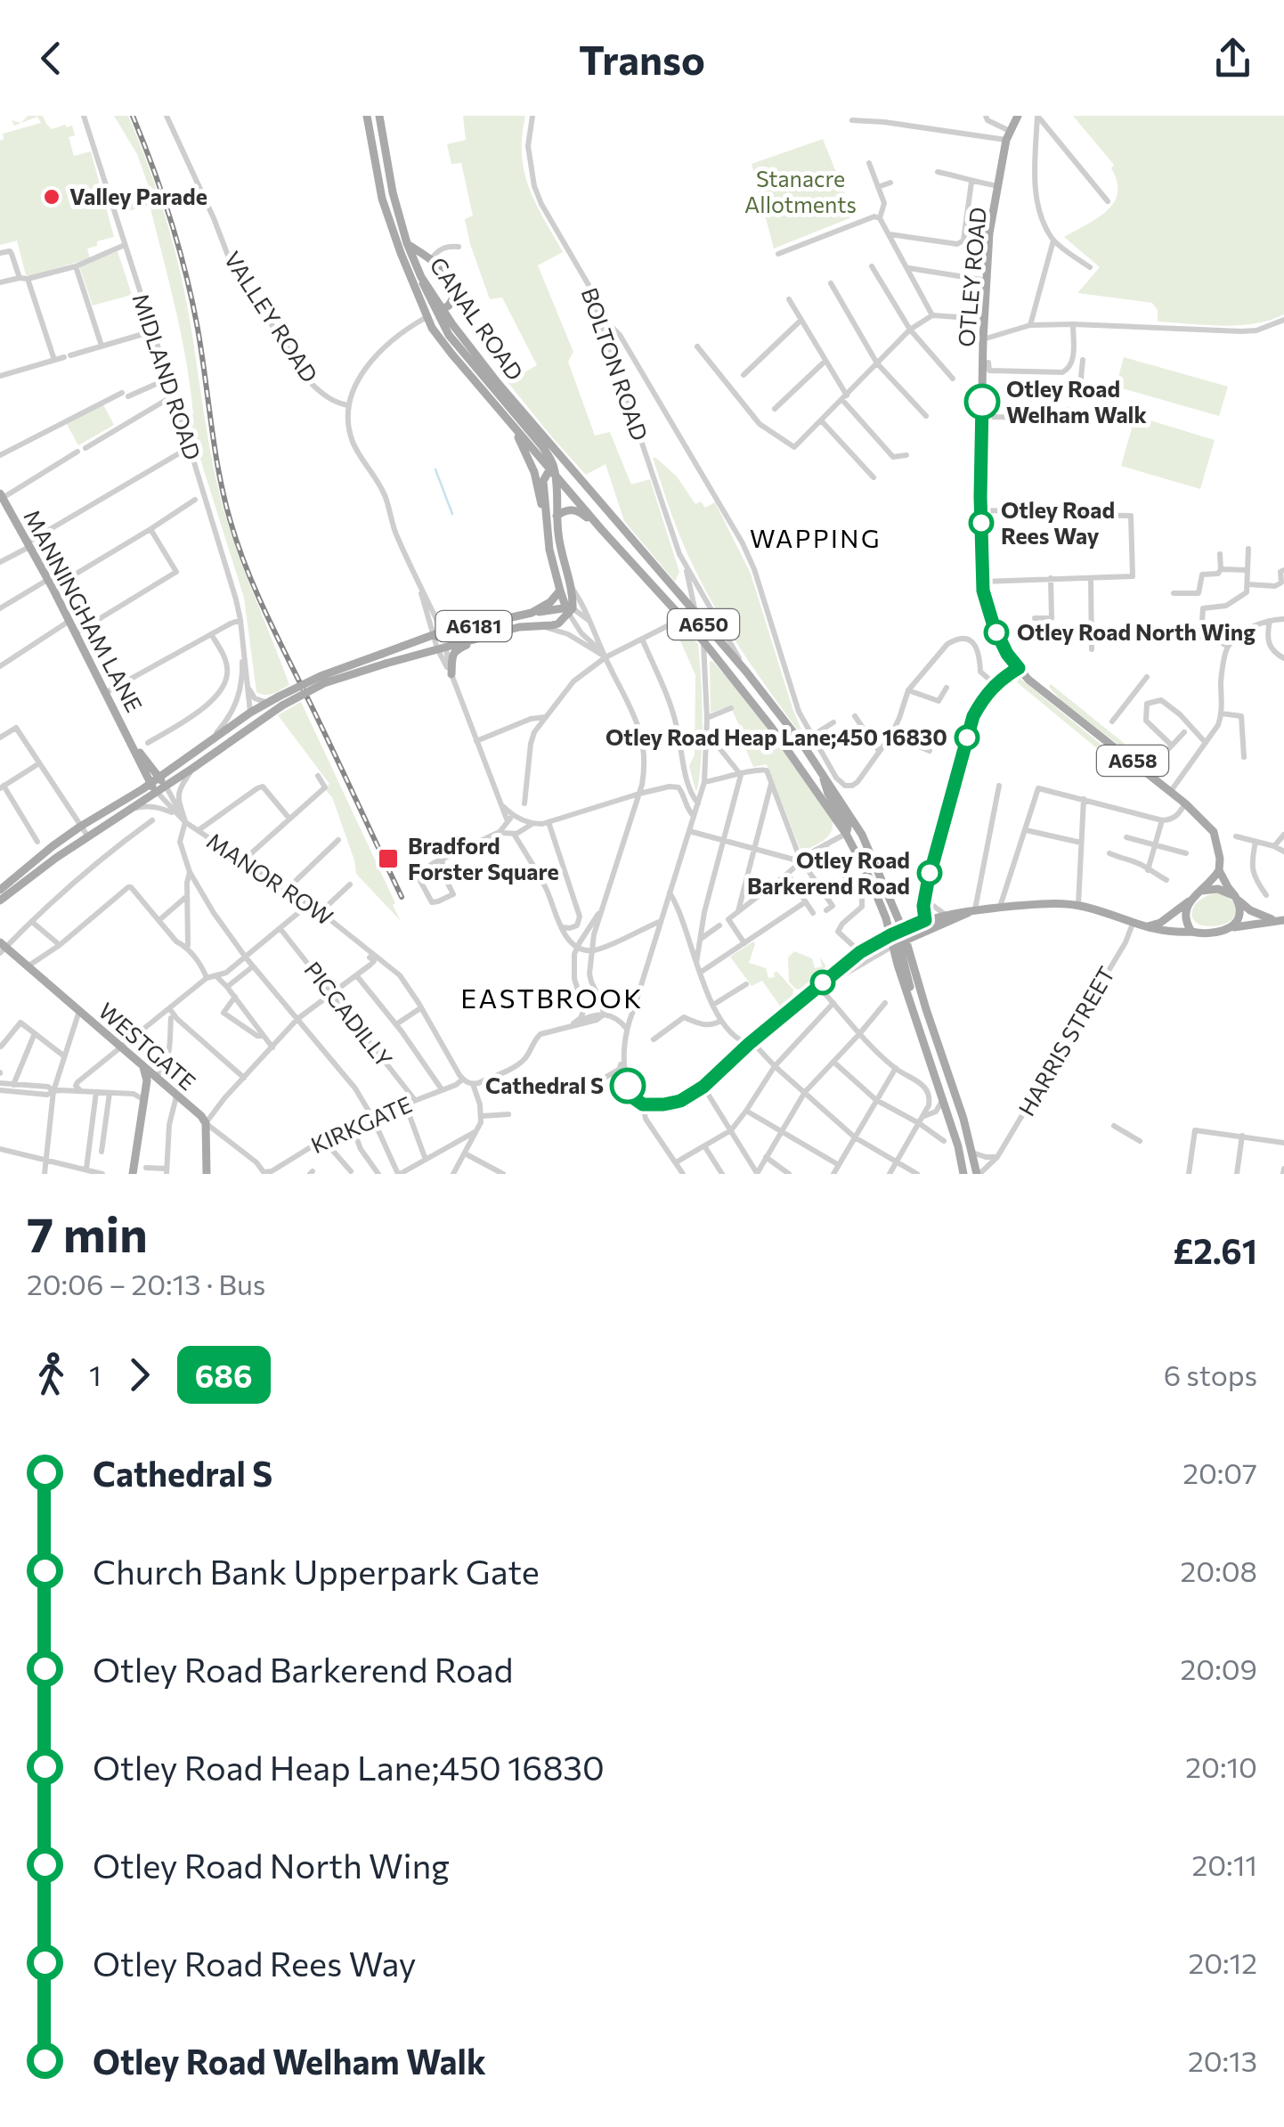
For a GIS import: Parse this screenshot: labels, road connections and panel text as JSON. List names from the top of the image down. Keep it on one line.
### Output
{"streets":{"main road":["OTLEY ROAD","CANAL ROAD","MANNINGHAM LANE","A650","A6181","A658","WESTGATE"],"street":["VALLEY ROAD","BOLTON ROAD","MIDLAND ROAD","MANOR ROW","PICCADILLY","HARRIS STREET","KIRKGATE"]},"crossings":[["OTLEY ROAD","A658"],["CANAL ROAD","A650"],["CANAL ROAD","A6181"],["BOLTON ROAD","A650"],["MIDLAND ROAD","A6181"],["MANNINGHAM LANE","A6181"],["A650","HARRIS STREET"],["A6181","MANOR ROW"],["MANOR ROW","KIRKGATE"],["PICCADILLY","KIRKGATE"],["WESTGATE","KIRKGATE"]],"districts":["WAPPING","EASTBROOK"],"parks":["Stanacre Allotments"],"places":{"other":["Valley Parade","Otley Road Welham Walk","Otley Road Rees Way","Otley Road North Wing","Otley Road Heap Lane;450 16830","Otley Road Barkerend Road","Cathedral S"],"transit":["Bradford Forster Square"]},"lines":["bus line 686"],"page":{"header":"Transo","heading":["7 min","20:06 – 20:13 · Bus","£2.61"],"legs":["1","686","6 stops"],"list":[{"name":"Cathedral S","value":"20:07"},{"name":"Church Bank Upperpark Gate","value":"20:08"},{"name":"Otley Road Barkerend Road","value":"20:09"},{"name":"Otley Road Heap Lane;450 16830","value":"20:10"},{"name":"Otley Road North Wing","value":"20:11"},{"name":"Otley Road Rees Way","value":"20:12"},{"name":"Otley Road Welham Walk","value":"20:13"}]}}
